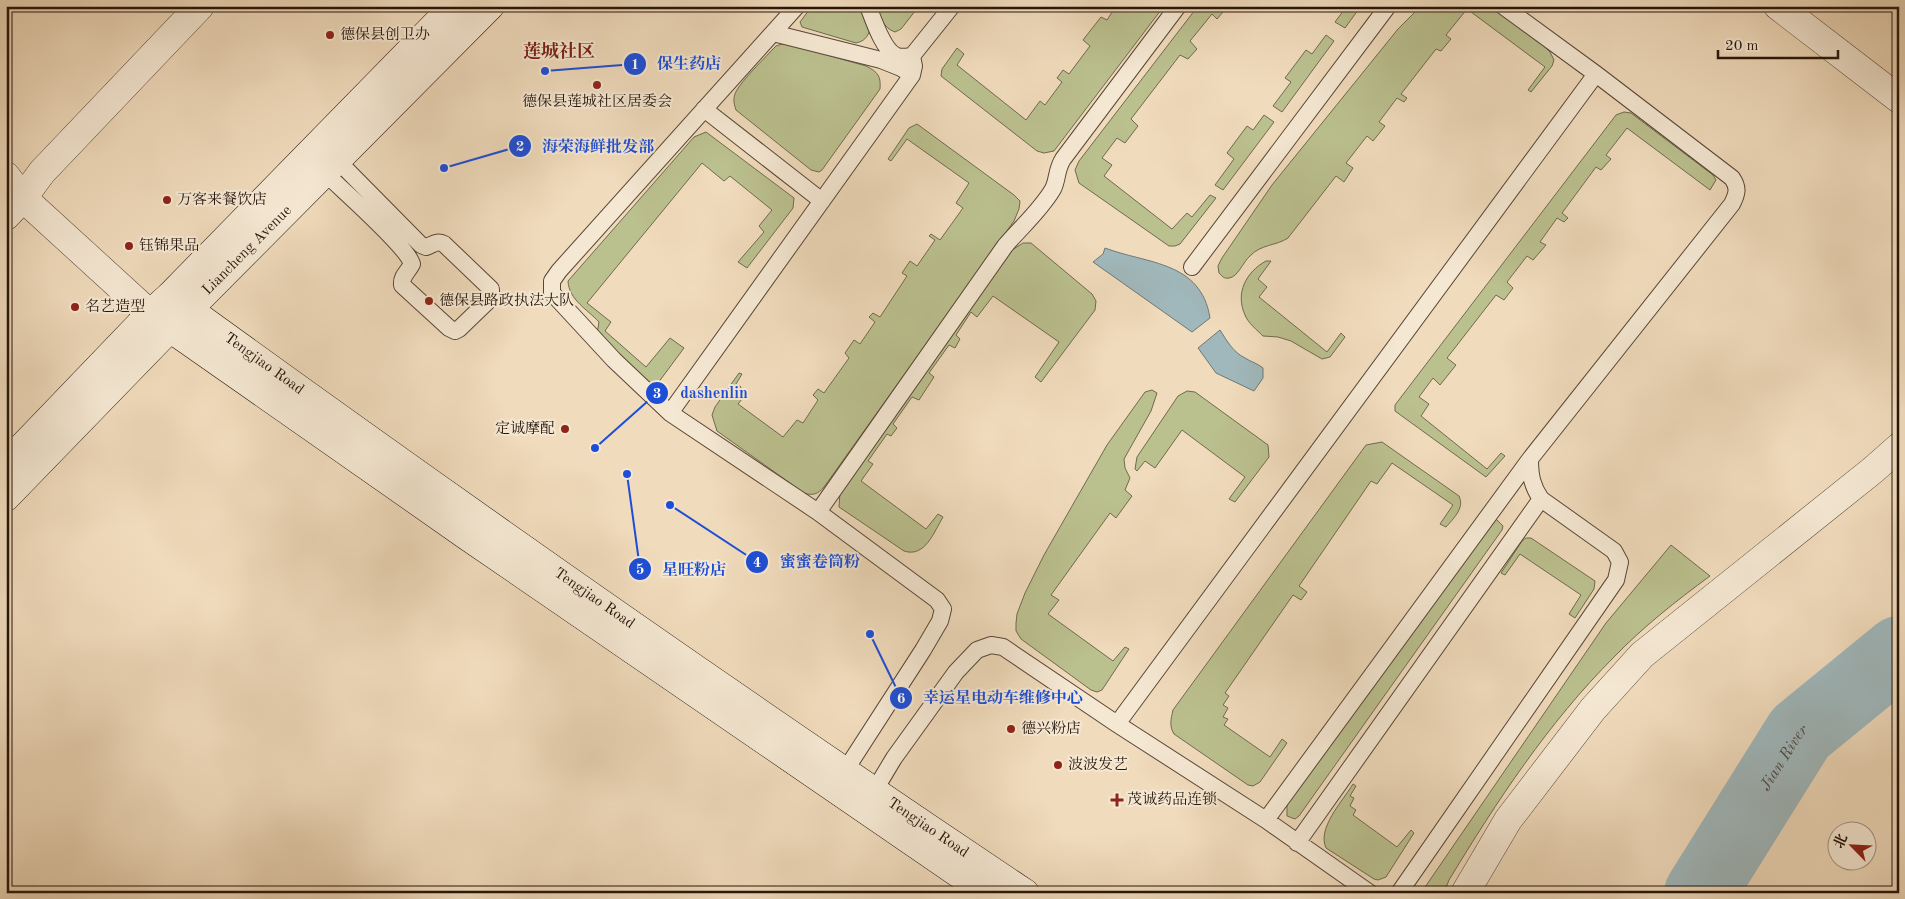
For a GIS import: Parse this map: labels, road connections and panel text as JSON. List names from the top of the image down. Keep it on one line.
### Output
{"streets":{"main road":["Liancheng Avenue","Tengjiao Road"]},"crossings":[["Liancheng Avenue","Tengjiao Road"]],"districts":["莲城社区"],"water":["Jian River"],"places":{"other":["德保县创卫办","保生药店","德保县莲城社区居委会","海荣海鲜批发部","万客来餐饮店","钰锦果品","德保县路政执法大队","名艺造型","定诚摩配","dashenlin","星旺粉店","蜜蜜卷筒粉","幸运星电动车维修中心","德兴粉店","波波发艺"],"health":["茂诚药品连锁"]},"scale_bar":"20 m","north":"top left"}
